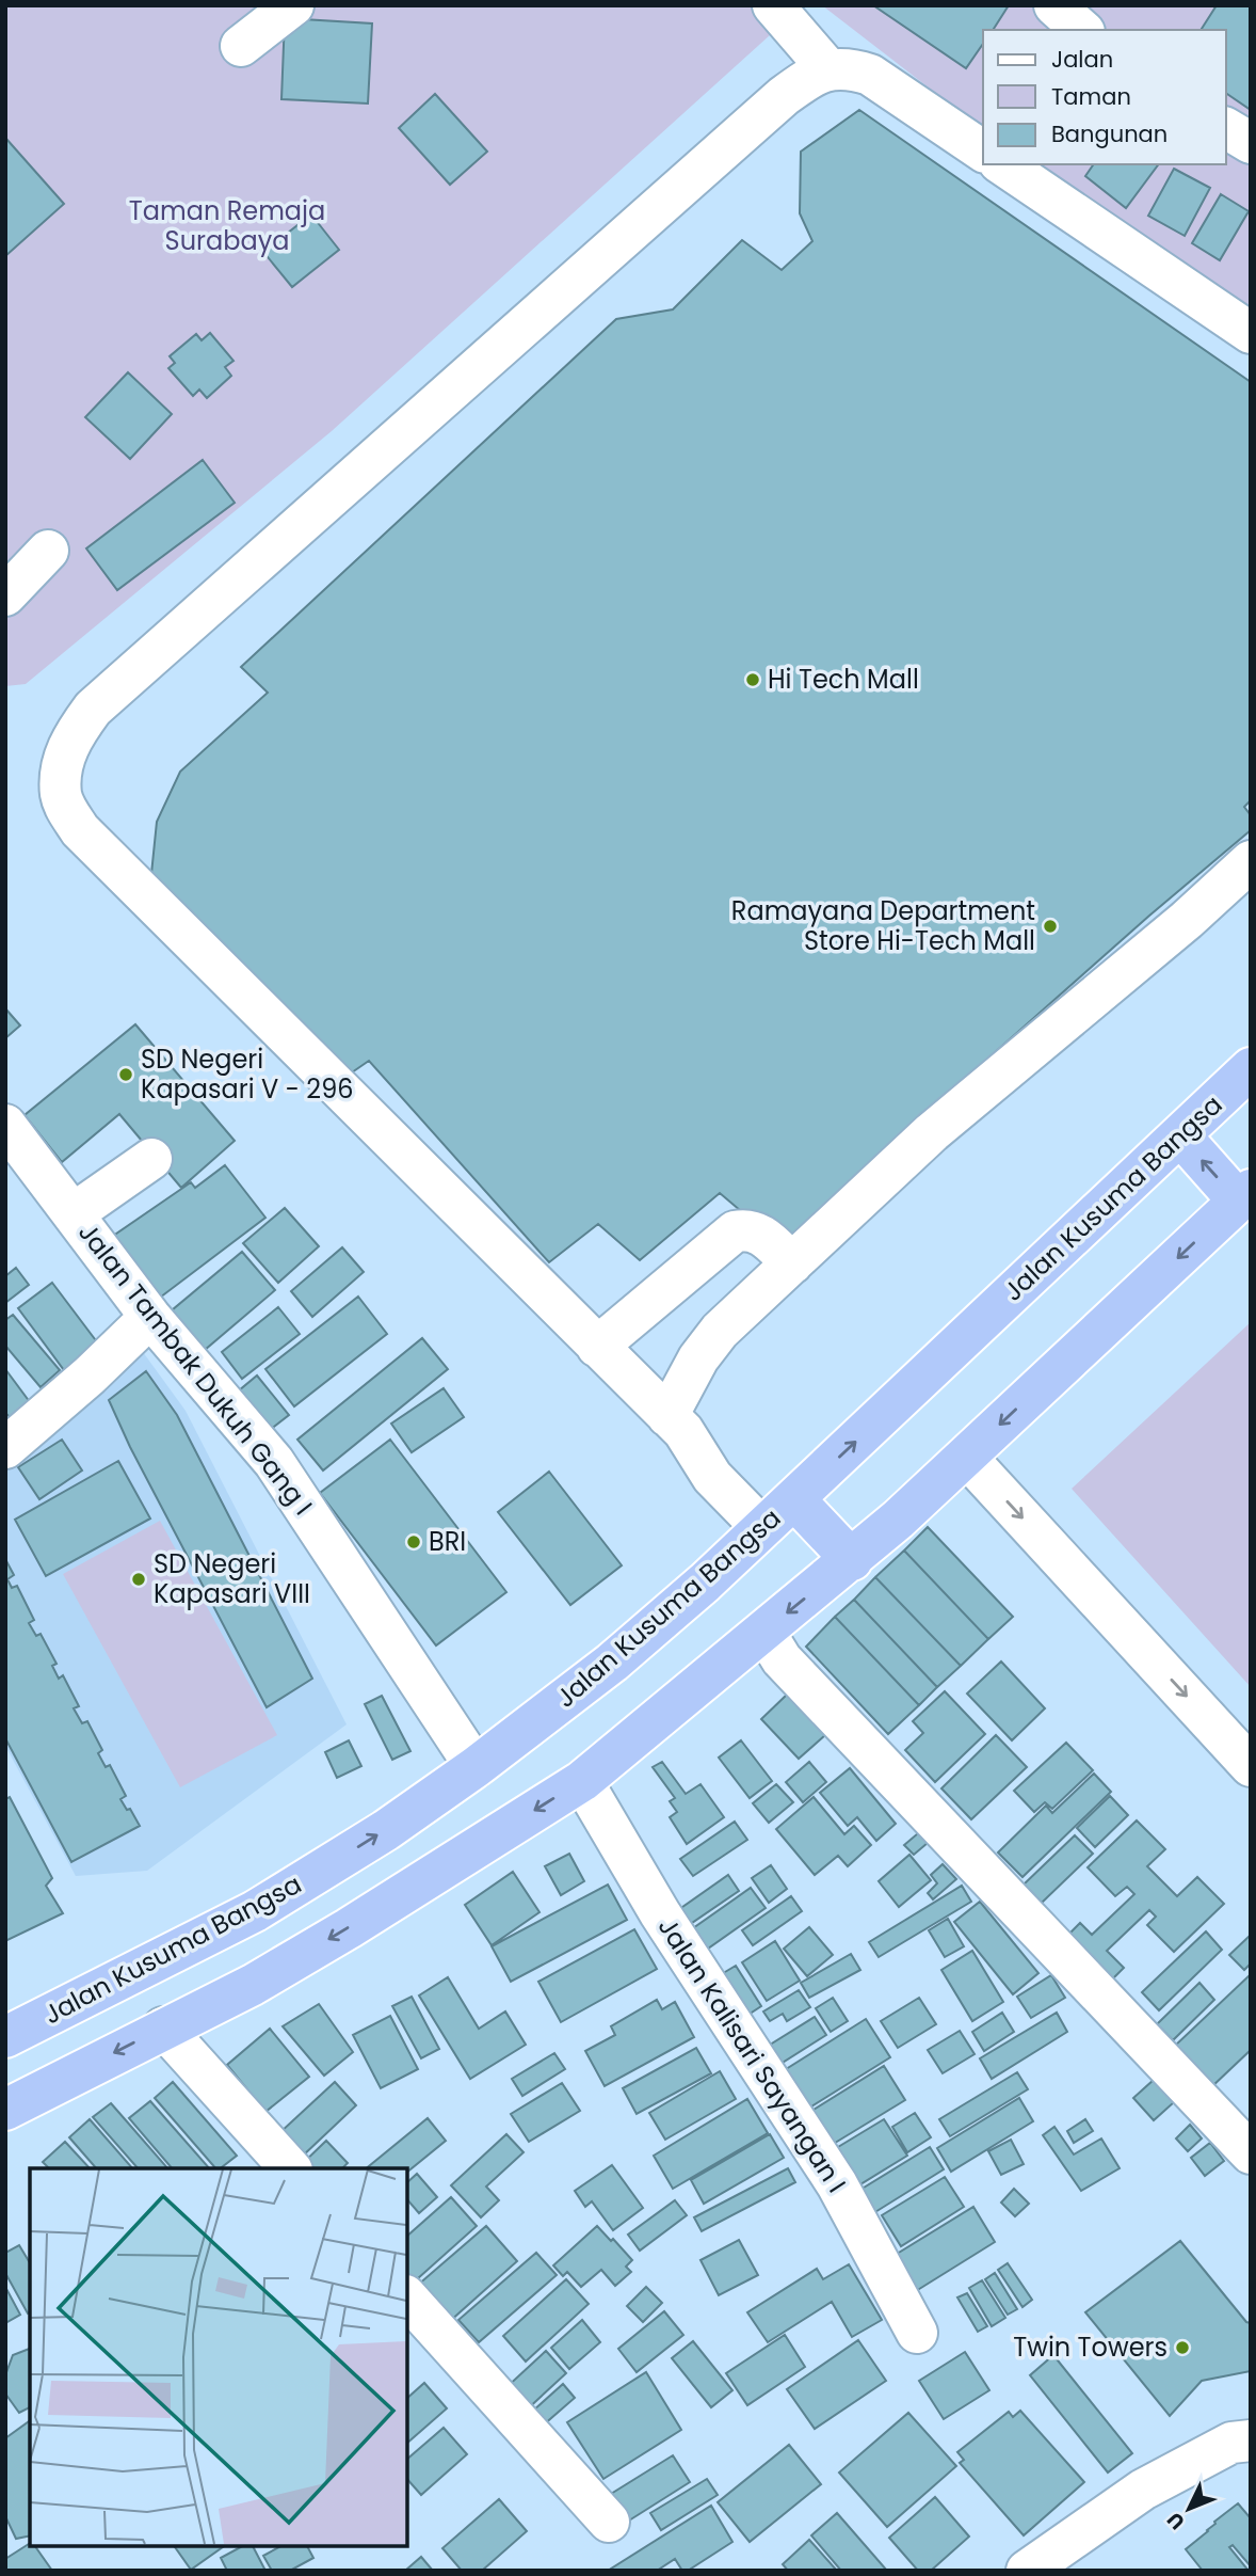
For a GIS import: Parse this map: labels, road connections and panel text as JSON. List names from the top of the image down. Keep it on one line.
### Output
{"streets":{"highway":["Jalan Kusuma Bangsa"],"street":["Jalan Tambak Dukuh Gang I","Jalan Kalisari Sayangan I"]},"crossings":[["Jalan Kusuma Bangsa","Jalan Tambak Dukuh Gang I"]],"parks":["Taman Remaja Surabaya"],"places":["Hi Tech Mall","Ramayana Department Store Hi-Tech Mall","SD Negeri Kapasari V - 296","BRI","SD Negeri Kapasari VIII","Twin Towers"],"legend":["Jalan","Taman","Bangunan"],"north":"bottom left"}
